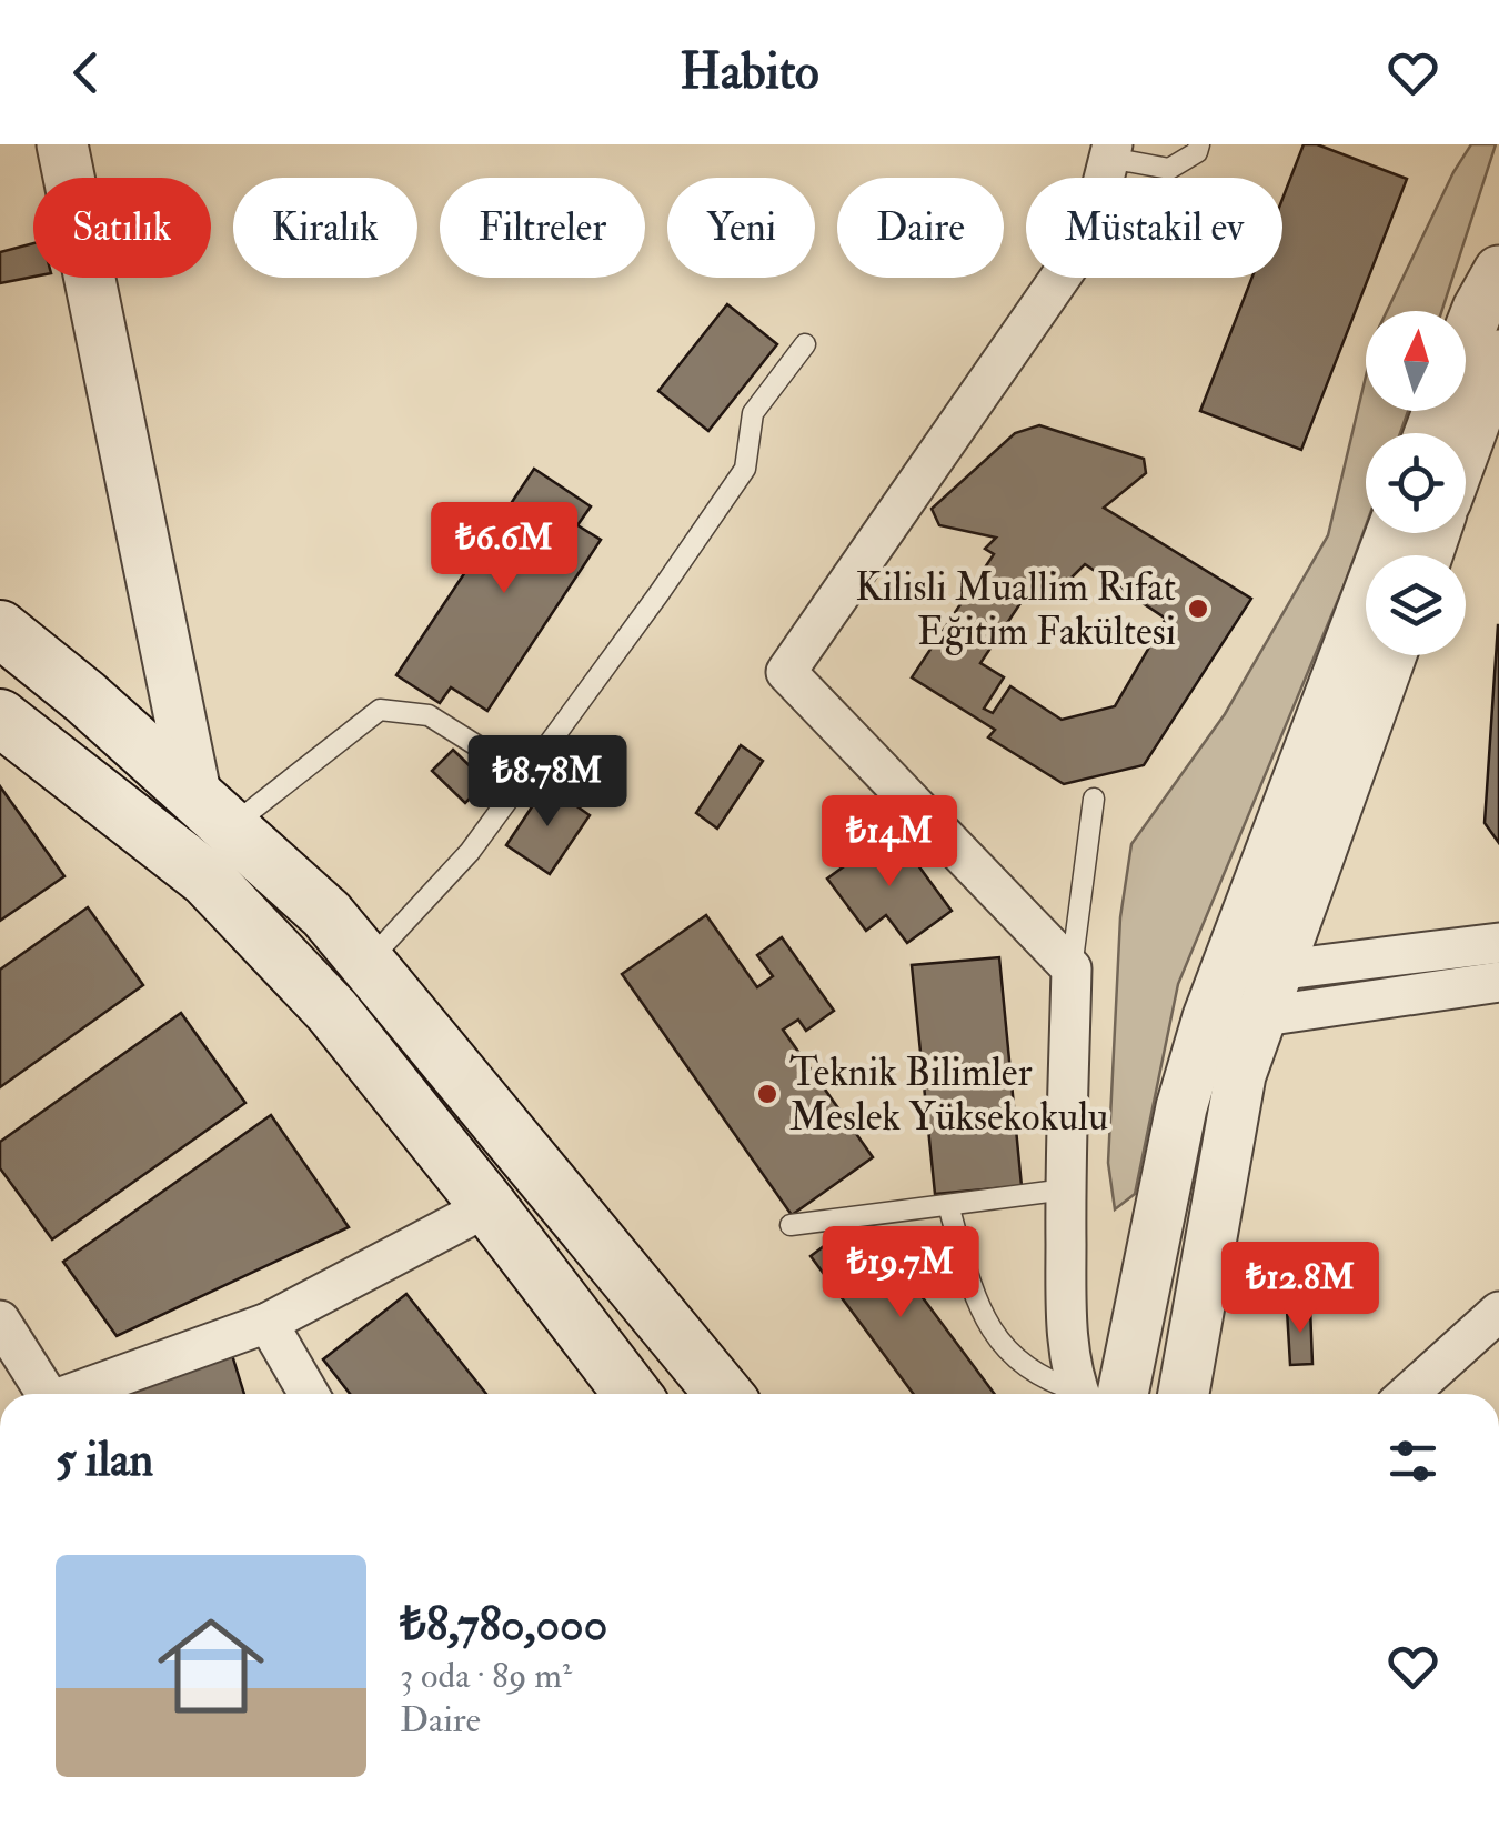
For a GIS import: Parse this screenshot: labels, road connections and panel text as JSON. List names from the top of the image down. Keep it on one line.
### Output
{"places":["Kilisli Muallim Rıfat Eğitim Fakültesi","Teknik Bilimler Meslek Yüksekokulu"],"north":"top","page":{"header":"Habito","chip":["Satılık","Kiralık","Filtreler","Yeni","Daire","Müstakil ev"],"price":["₺6.6M","₺8.78M","₺14M","₺19.7M","₺12.8M"],"heading":"5 ilan","list":[{"name":"₺8,780,000","note":"3 oda · 89 m² · Daire"}]}}
